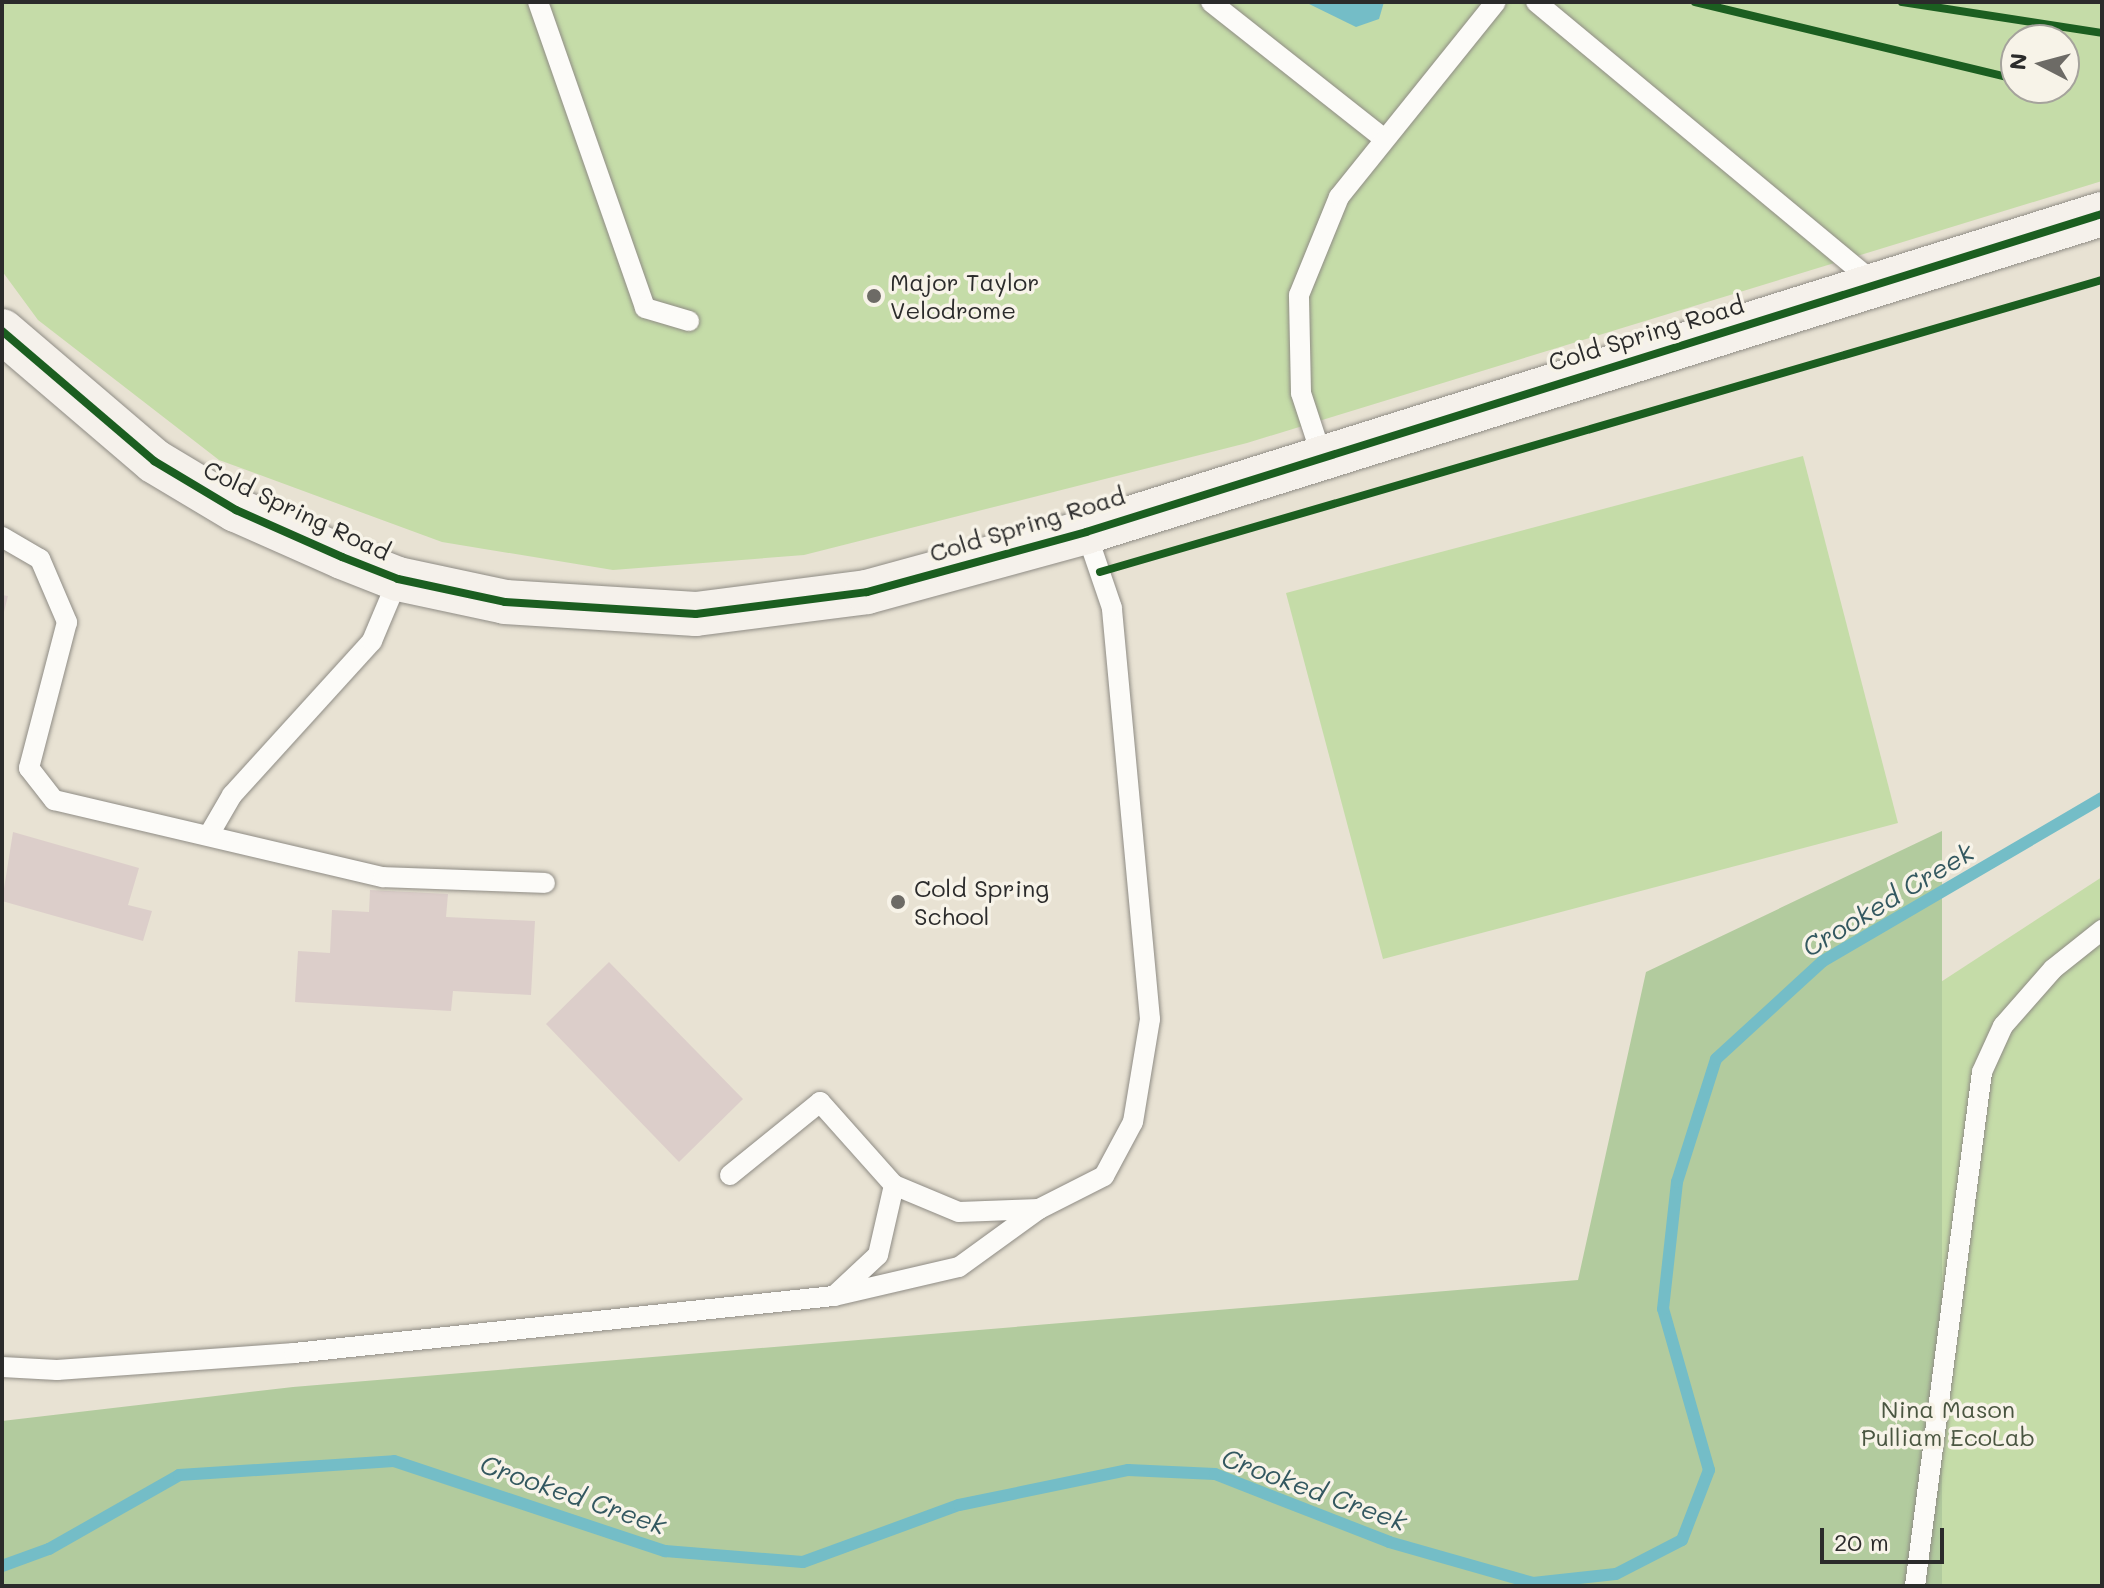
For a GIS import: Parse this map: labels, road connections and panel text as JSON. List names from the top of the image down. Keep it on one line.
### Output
{"streets":{"street":["Cold Spring Road"]},"water":["Crooked Creek"],"parks":["Nina Mason Pulliam EcoLab"],"places":["Major Taylor Velodrome","Cold Spring School"],"scale_bar":"20 m","north":"left"}
